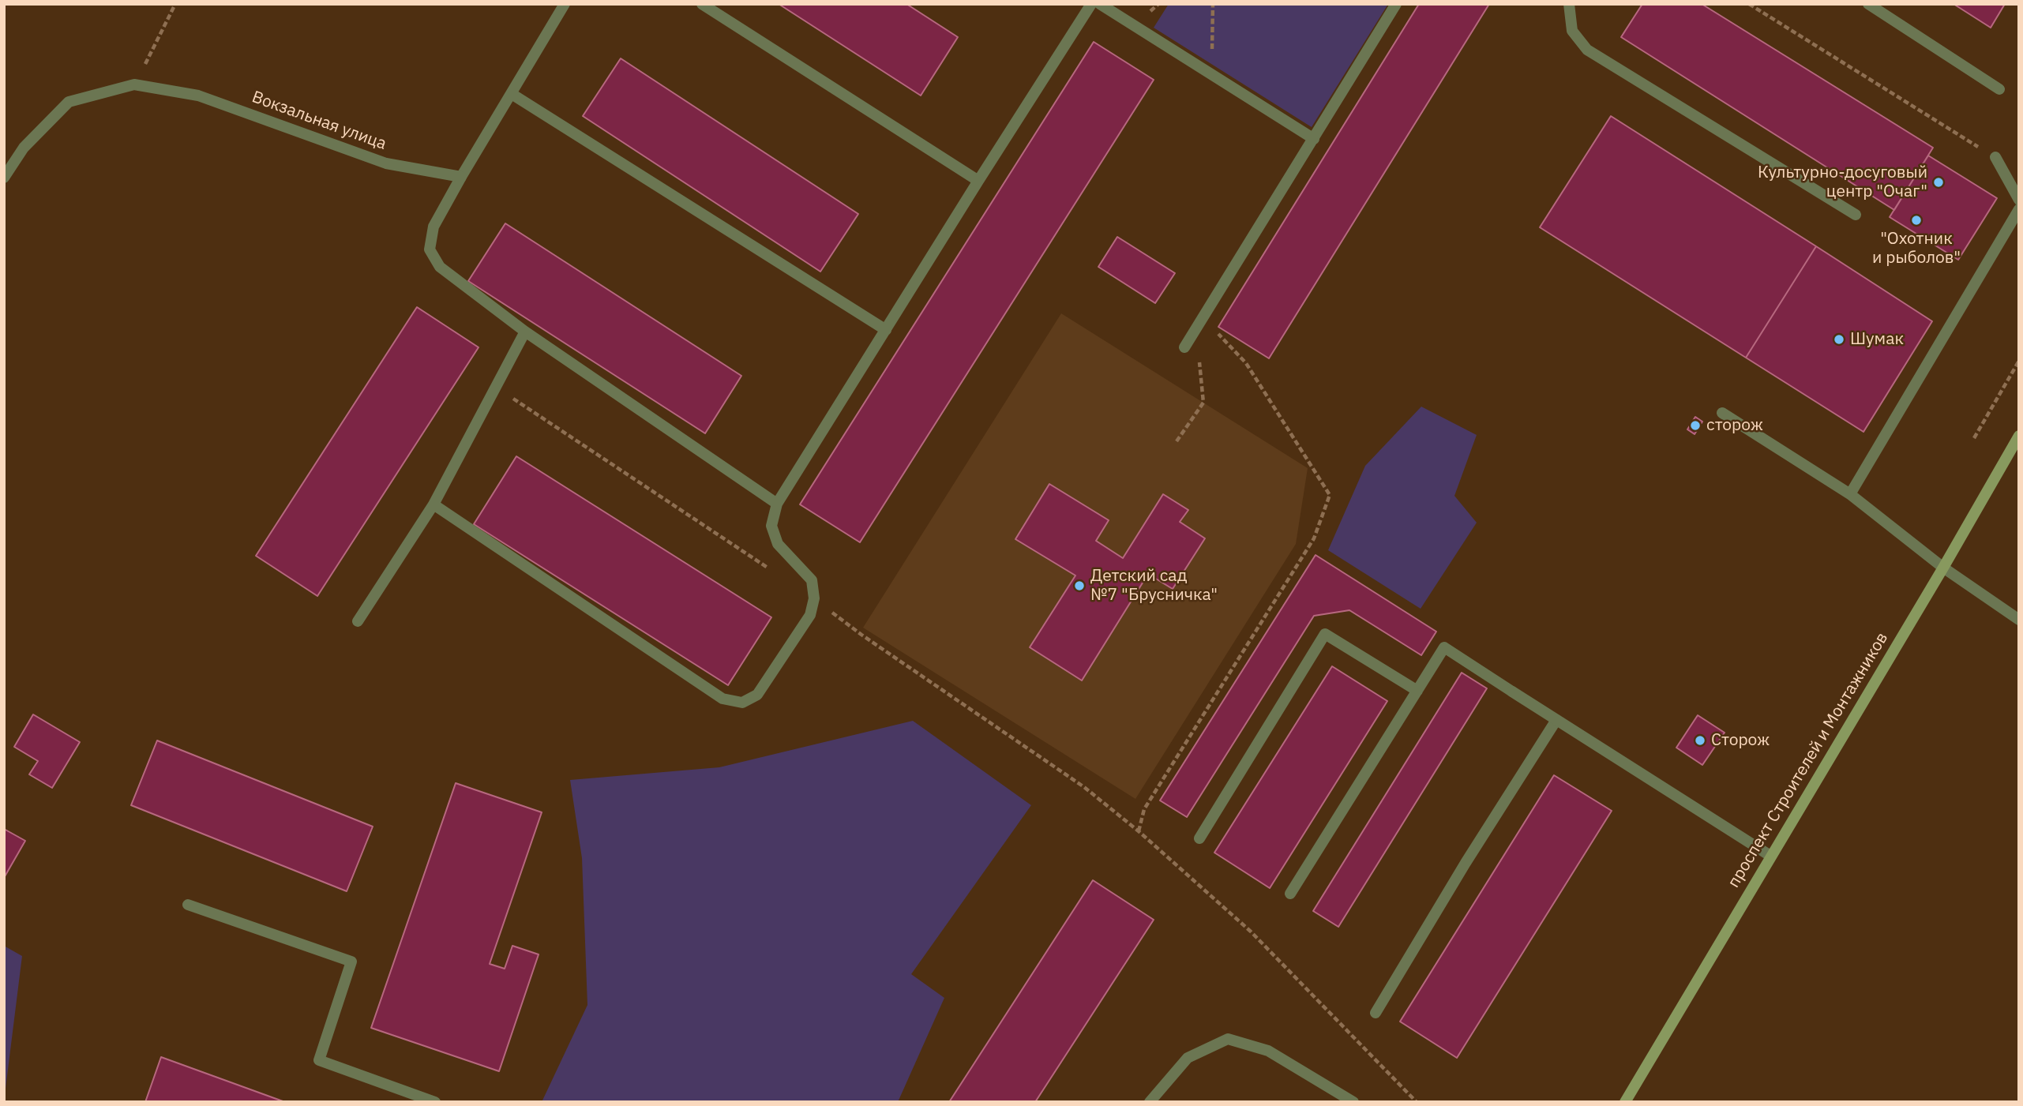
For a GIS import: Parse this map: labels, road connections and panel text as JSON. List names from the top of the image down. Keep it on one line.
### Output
{"streets":{"street":["Вокзальная улица","проспект Строителей и Монтажников"]},"places":["Культурно-досуговый центр \"Очаг\"","\"Охотник и рыболов\"","Шумак","сторож","Детский сад №7 \"Брусничка\"","Сторож"]}
